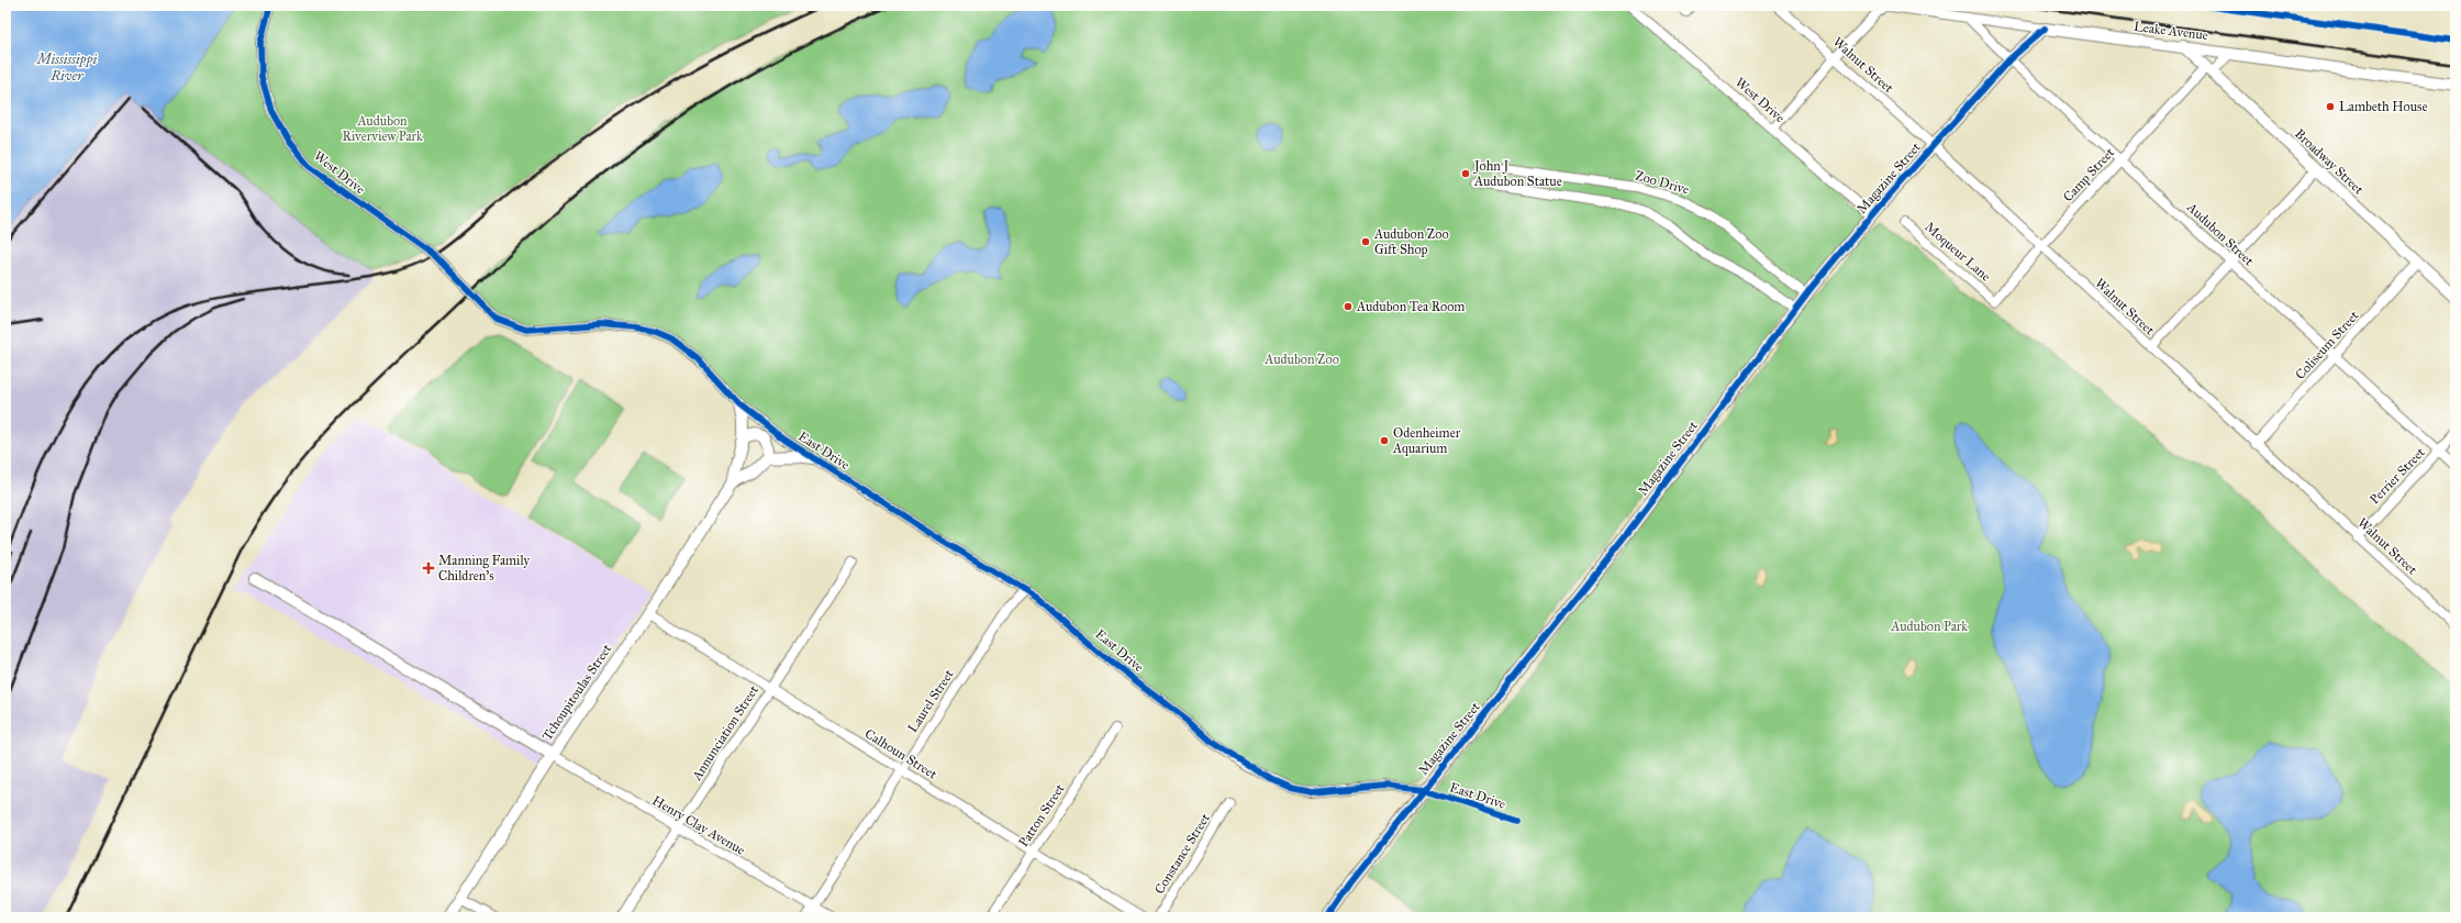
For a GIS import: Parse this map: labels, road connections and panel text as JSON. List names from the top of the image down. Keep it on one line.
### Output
{"streets":{"street":["Leake Avenue","Walnut Street","West Drive","Broadway Street","Camp Street","Magazine Street","Zoo Drive","Audubon Street","Moqueur Lane","Coliseum Street","East Drive","Perrier Street","Tchoupitoulas Street","Laurel Street","Annunciation Street","Calhoun Street","Patton Street","Henry Clay Avenue","Constance Street"]},"crossings":[["Leake Avenue","Broadway Street"],["Leake Avenue","Camp Street"],["Leake Avenue","Magazine Street"],["Leake Avenue","Audubon Street"],["Walnut Street","Camp Street"],["Walnut Street","Magazine Street"],["Walnut Street","Coliseum Street"],["Walnut Street","Perrier Street"],["West Drive","Magazine Street"],["West Drive","East Drive"],["West Drive","Tchoupitoulas Street"],["Broadway Street","Camp Street"],["Broadway Street","Coliseum Street"],["Camp Street","Audubon Street"],["Camp Street","Moqueur Lane"],["Magazine Street","Zoo Drive"],["Magazine Street","Audubon Street"],["Magazine Street","East Drive"],["Audubon Street","Coliseum Street"],["Audubon Street","Perrier Street"],["East Drive","Tchoupitoulas Street"],["East Drive","Laurel Street"],["Tchoupitoulas Street","Calhoun Street"],["Tchoupitoulas Street","Henry Clay Avenue"],["Laurel Street","Calhoun Street"],["Laurel Street","Henry Clay Avenue"],["Annunciation Street","Calhoun Street"],["Annunciation Street","Henry Clay Avenue"],["Calhoun Street","Patton Street"]],"water":["Mississippi River"],"parks":["Audubon Riverview Park","Audubon Zoo","Audubon Park"],"places":{"other":["Lambeth House","John J Audubon Statue","Audubon Zoo Gift Shop","Audubon Tea Room","Odenheimer Aquarium"],"health":["Manning Family Children's"]}}
